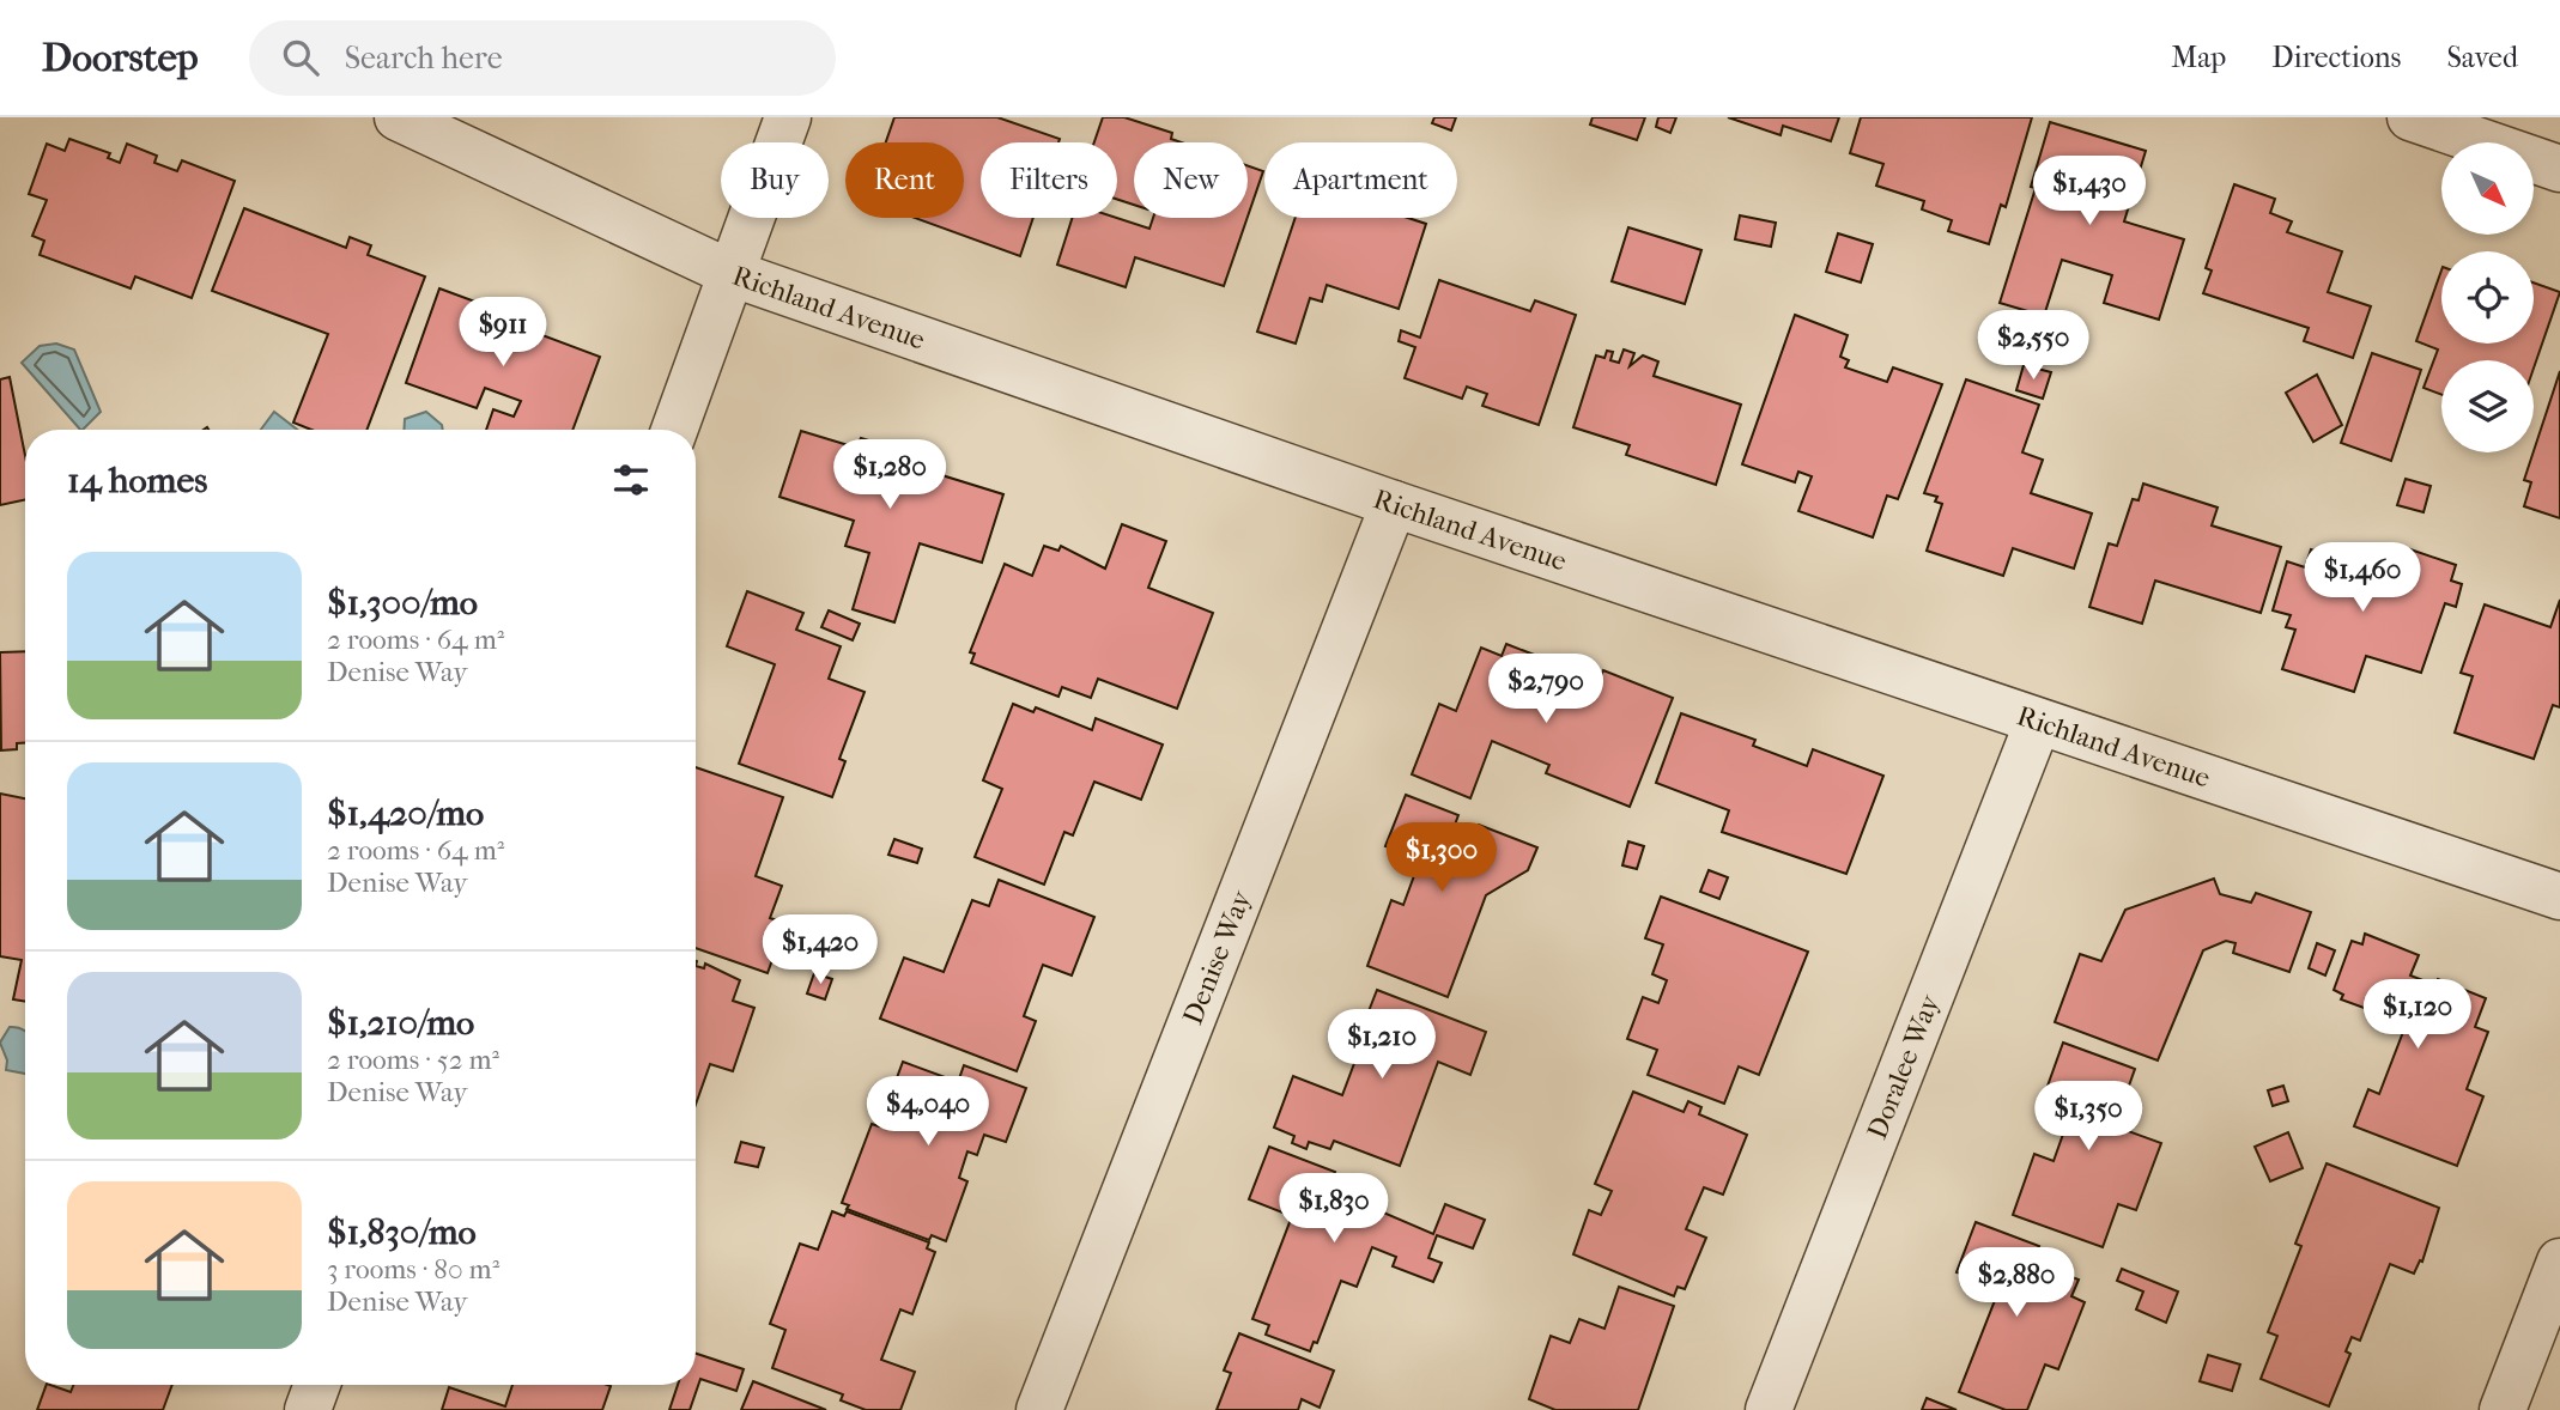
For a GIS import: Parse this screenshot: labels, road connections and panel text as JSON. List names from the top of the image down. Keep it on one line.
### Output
{"streets":{"street":["Richland Avenue","Denise Way","Doralee Way"]},"crossings":[["Richland Avenue","Denise Way"],["Richland Avenue","Doralee Way"]],"north":"bottom right","page":{"header":"Doorstep","search":"Search here","nav":["Map","Directions","Saved"],"chip":["Buy","Rent","Filters","New","Apartment"],"price":["$1,430","$911","$2,550","$1,280","$1,460","$2,790","$1,300","$1,420","$1,120","$1,210","$4,040","$1,350","$1,830","$2,880"],"heading":"14 homes","list":[{"name":"$1,300/mo","note":"2 rooms · 64 m² · Denise Way"},{"name":"$1,420/mo","note":"2 rooms · 64 m² · Denise Way"},{"name":"$1,210/mo","note":"2 rooms · 52 m² · Denise Way"},{"name":"$1,830/mo","note":"3 rooms · 80 m² · Denise Way"}]}}
